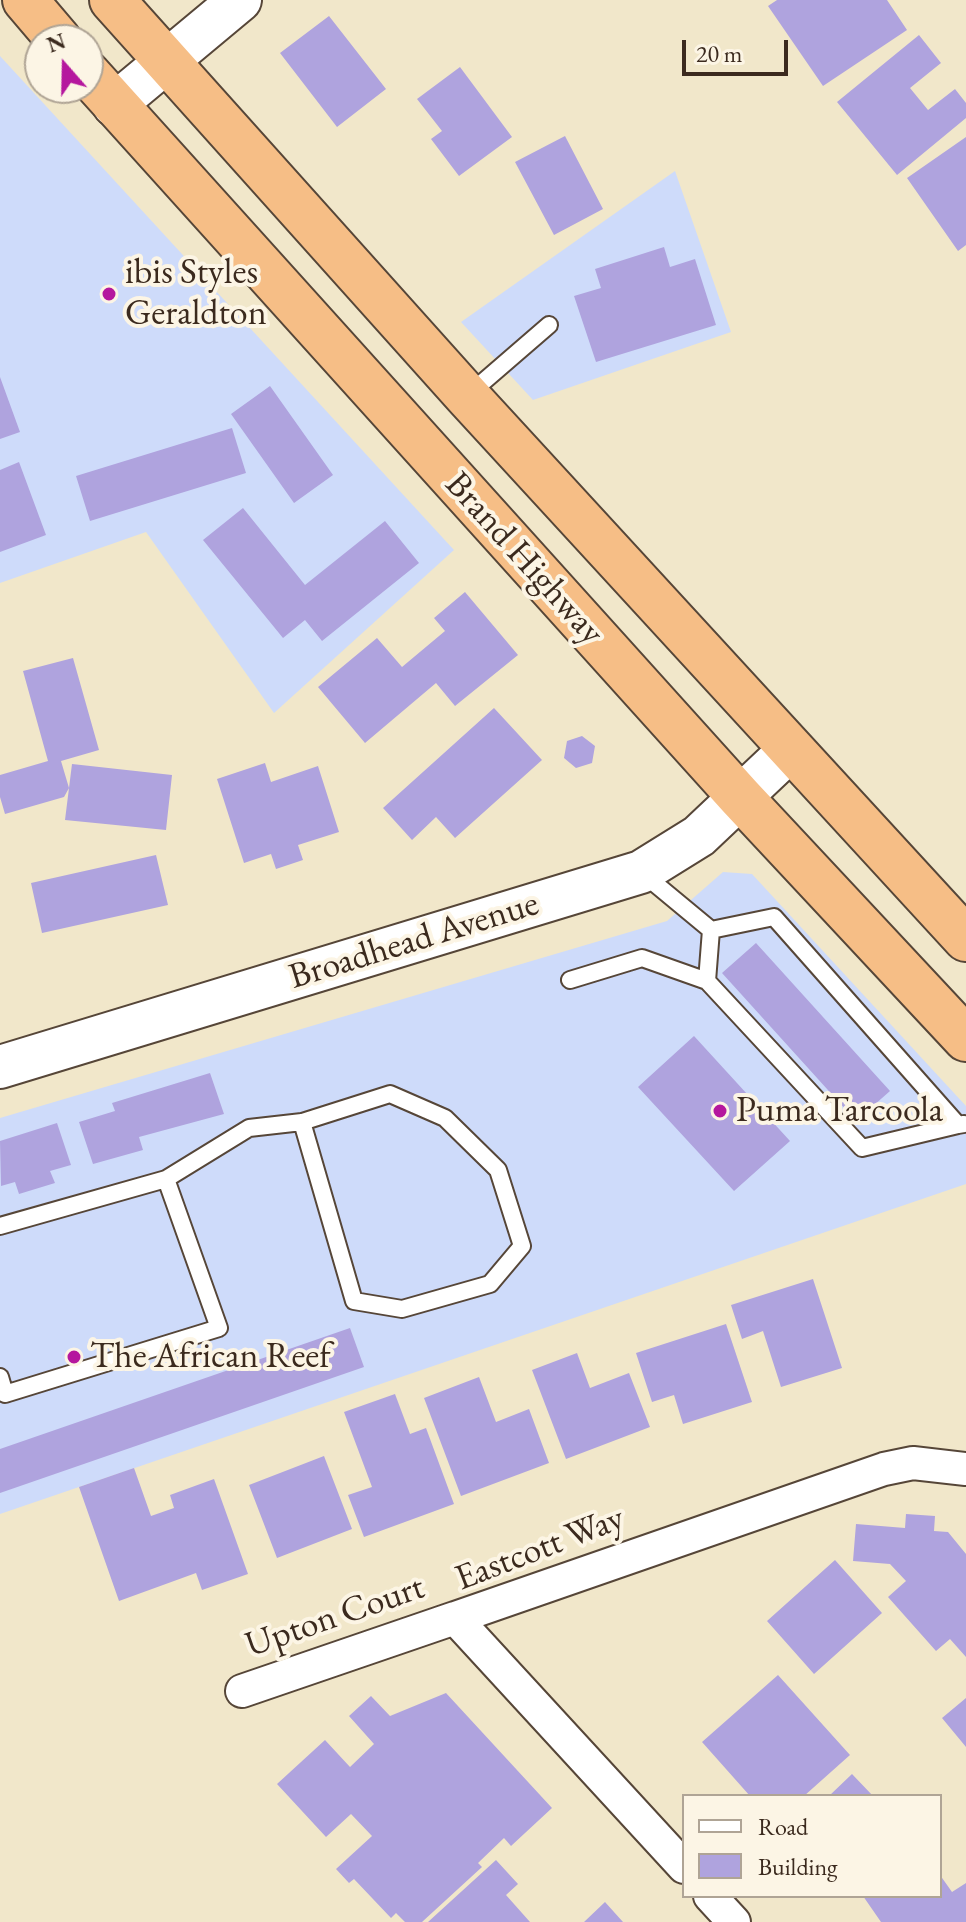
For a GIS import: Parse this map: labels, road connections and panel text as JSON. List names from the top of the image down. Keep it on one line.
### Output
{"streets":{"highway":["Brand Highway"],"street":["Broadhead Avenue","Eastcott Way","Upton Court"]},"crossings":[["Brand Highway","Broadhead Avenue"],["Eastcott Way","Upton Court"]],"places":["ibis Styles Geraldton","Puma Tarcoola","The African Reef"],"legend":["Road","Building"],"scale_bar":"20 m","north":"top"}
